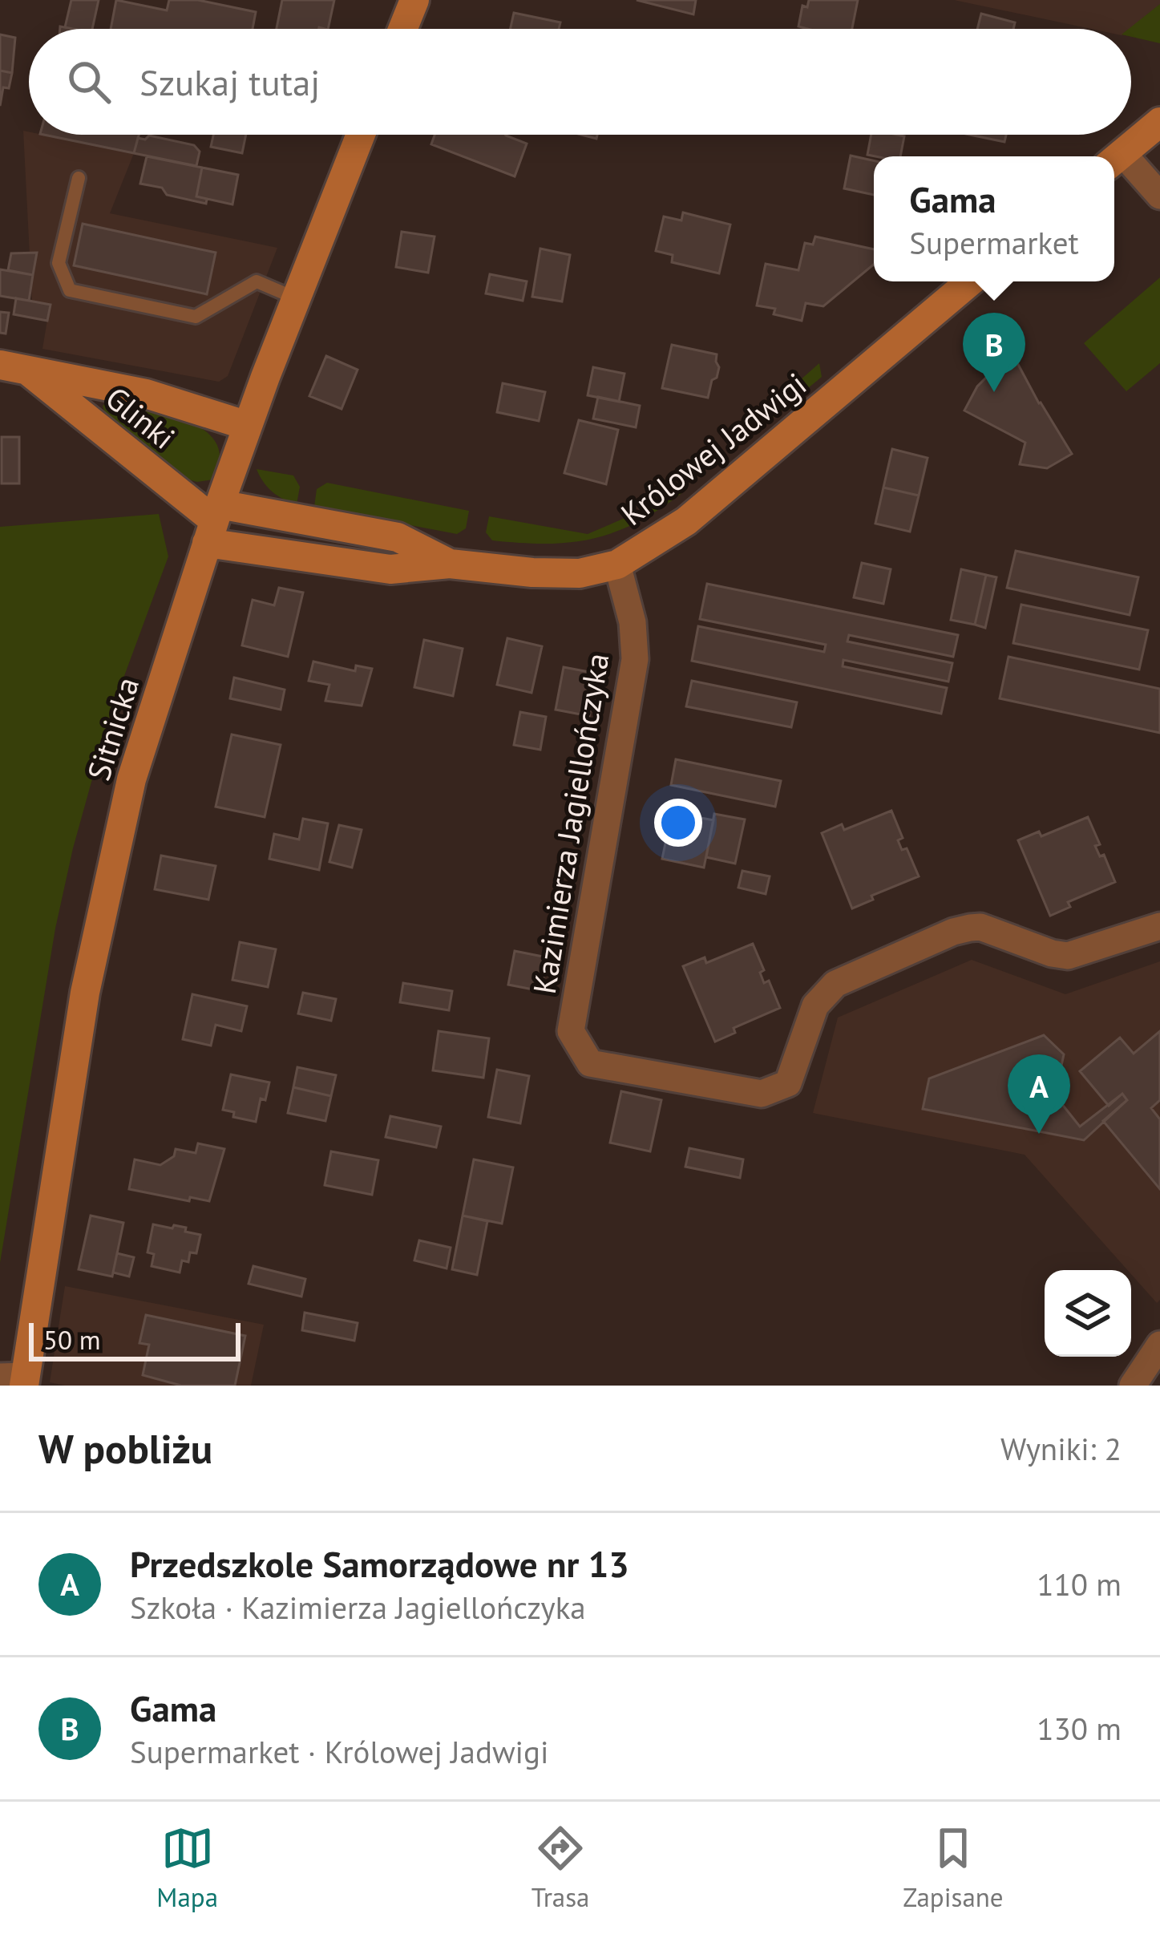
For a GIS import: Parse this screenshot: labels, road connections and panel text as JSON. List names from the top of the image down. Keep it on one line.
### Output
{"streets":{"street":["Glinki","Królowej Jadwigi","Sitnicka","Kazimierza Jagiellończyka"]},"crossings":[["Glinki","Królowej Jadwigi"],["Glinki","Sitnicka"],["Królowej Jadwigi","Sitnicka"],["Królowej Jadwigi","Kazimierza Jagiellończyka"]],"scale_bar":"50 m","page":{"search":"Szukaj tutaj","popup":["Gama","Supermarket"],"pins":["B","A"],"scale":"50 m","heading":["W pobliżu","Wyniki: 2"],"list":[{"mark":"A","name":"Przedszkole Samorządowe nr 13","note":"Szkoła · Kazimierza Jagiellończyka","value":"110 m"},{"mark":"B","name":"Gama","note":"Supermarket · Królowej Jadwigi","value":"130 m"}],"nav":["Mapa","Trasa","Zapisane"]}}
